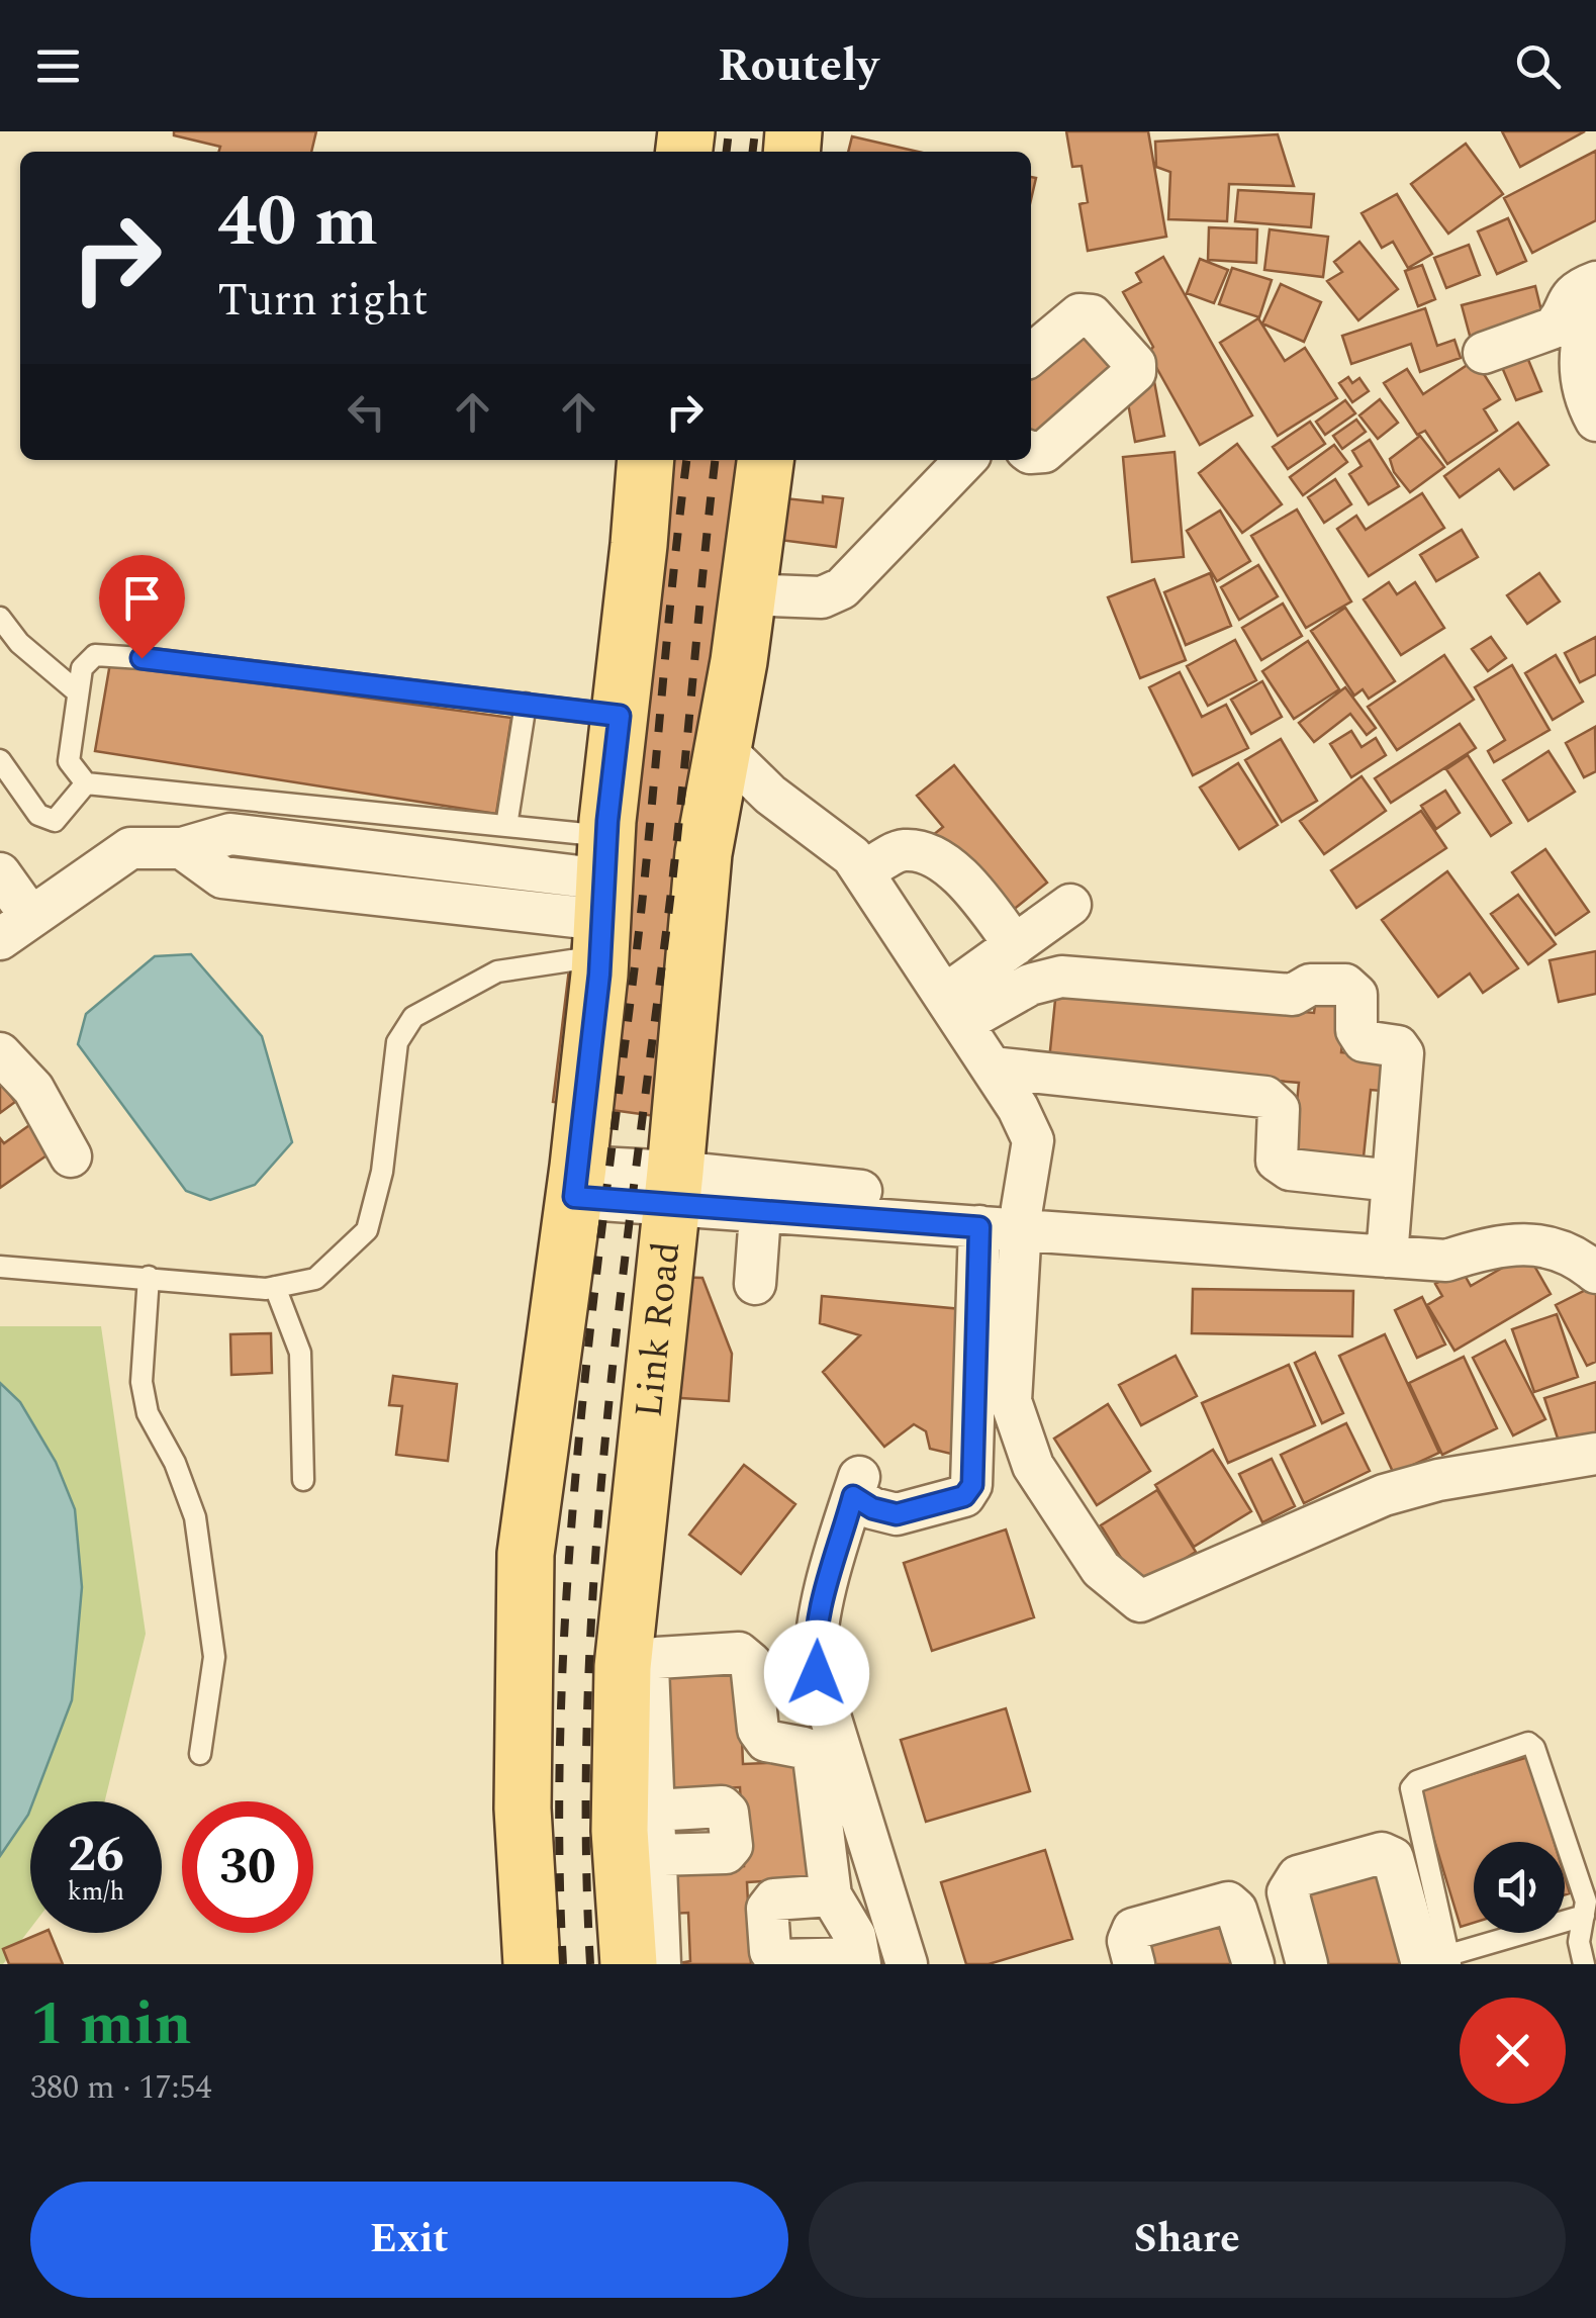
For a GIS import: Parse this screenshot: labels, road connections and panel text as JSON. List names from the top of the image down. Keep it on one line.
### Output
{"streets":{"main road":["Link Road"]},"page":{"header":"Routely","turn":["40 m","Turn right"],"speed":"26 km/h","limit":"30","heading":["1 min","380 m · 17:54"],"buttons":["Exit","Share"]}}
